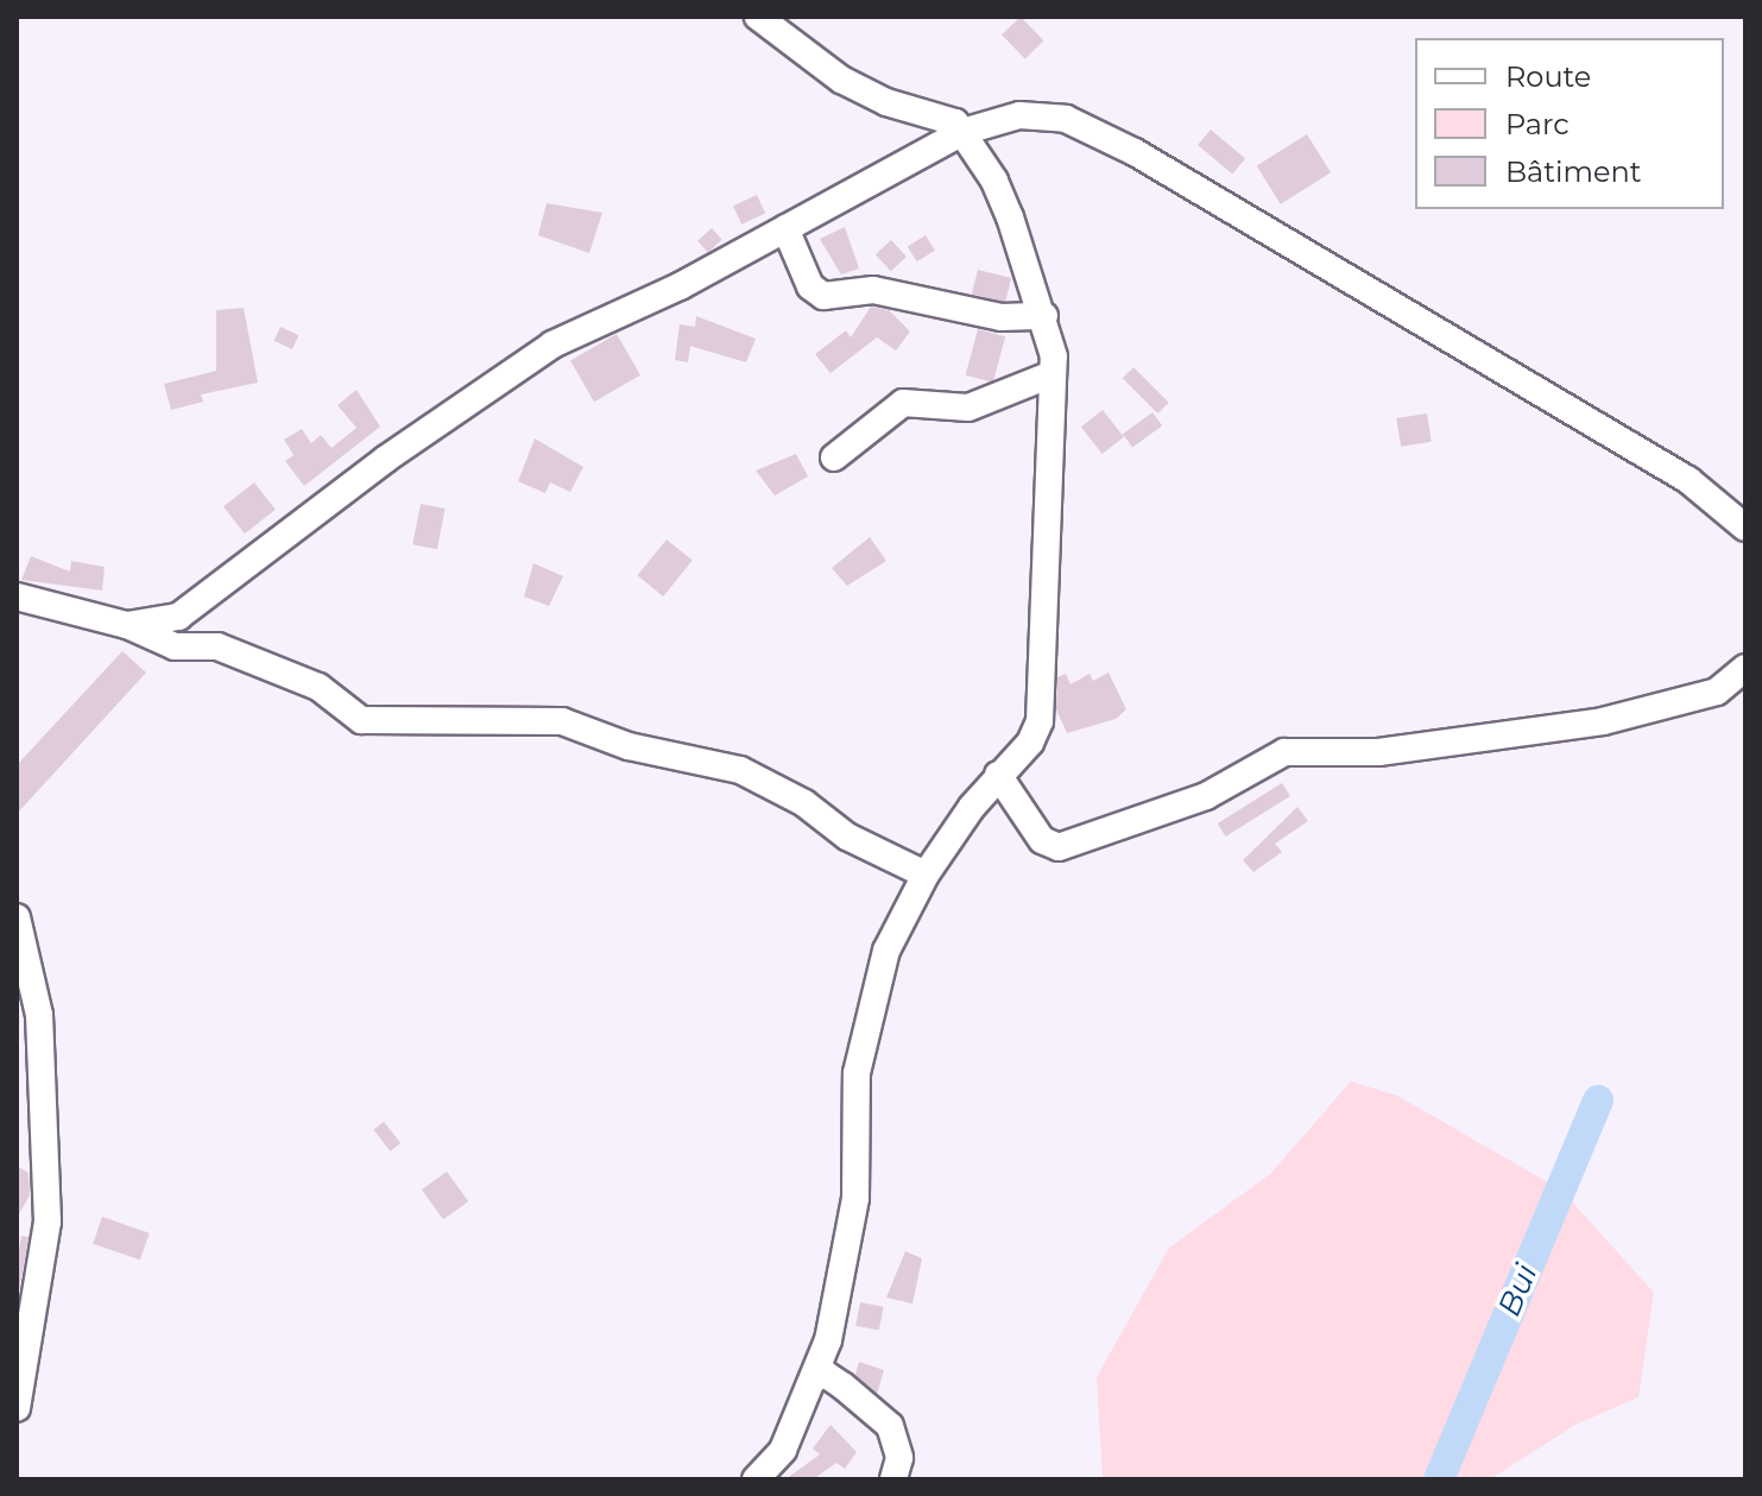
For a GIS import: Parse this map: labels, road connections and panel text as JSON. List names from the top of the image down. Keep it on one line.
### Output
{"water":["Bui"],"legend":["Route","Parc","Bâtiment"]}
